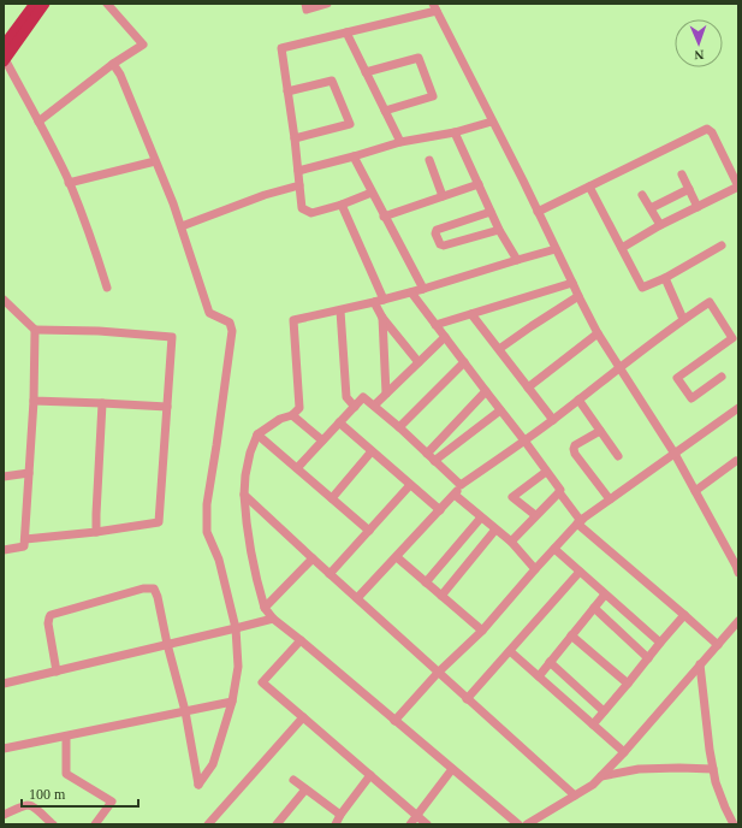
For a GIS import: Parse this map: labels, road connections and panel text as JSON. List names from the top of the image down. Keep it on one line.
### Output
{"scale_bar":"100 m","north":"bottom"}
